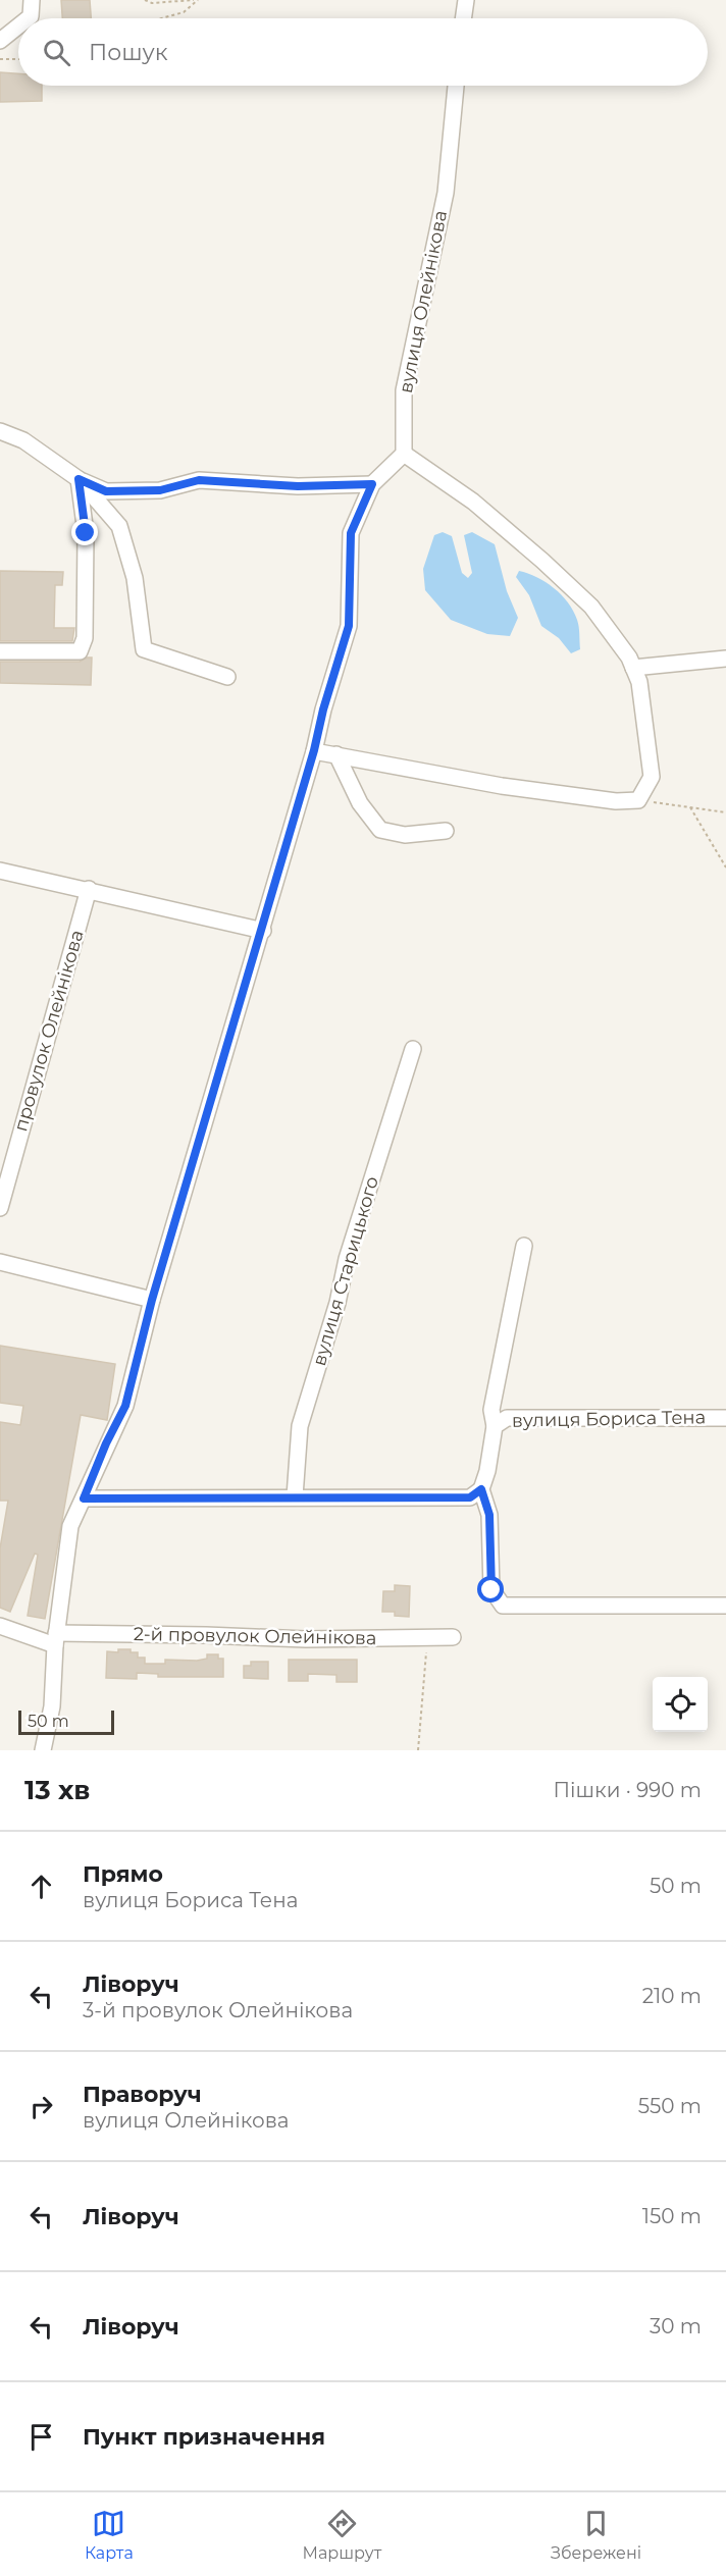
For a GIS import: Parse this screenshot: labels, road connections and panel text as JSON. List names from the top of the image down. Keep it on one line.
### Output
{"streets":{"street":["вулиця Олейнікова","провулок Олейнікова","вулиця Старицького","вулиця Бориса Тена","2-й провулок Олейнікова"]},"scale_bar":"50 m","page":{"search":"Пошук","scale":"50 m","heading":["13 хв","Пішки · 990 m"],"list":[["Прямо","вулиця Бориса Тена","50 m"],["Ліворуч","3-й провулок Олейнікова","210 m"],["Праворуч","вулиця Олейнікова","550 m"],["Ліворуч","150 m"],["Ліворуч","30 m"],"Пункт призначення"],"nav":["Карта","Маршрут","Збережені"]}}
